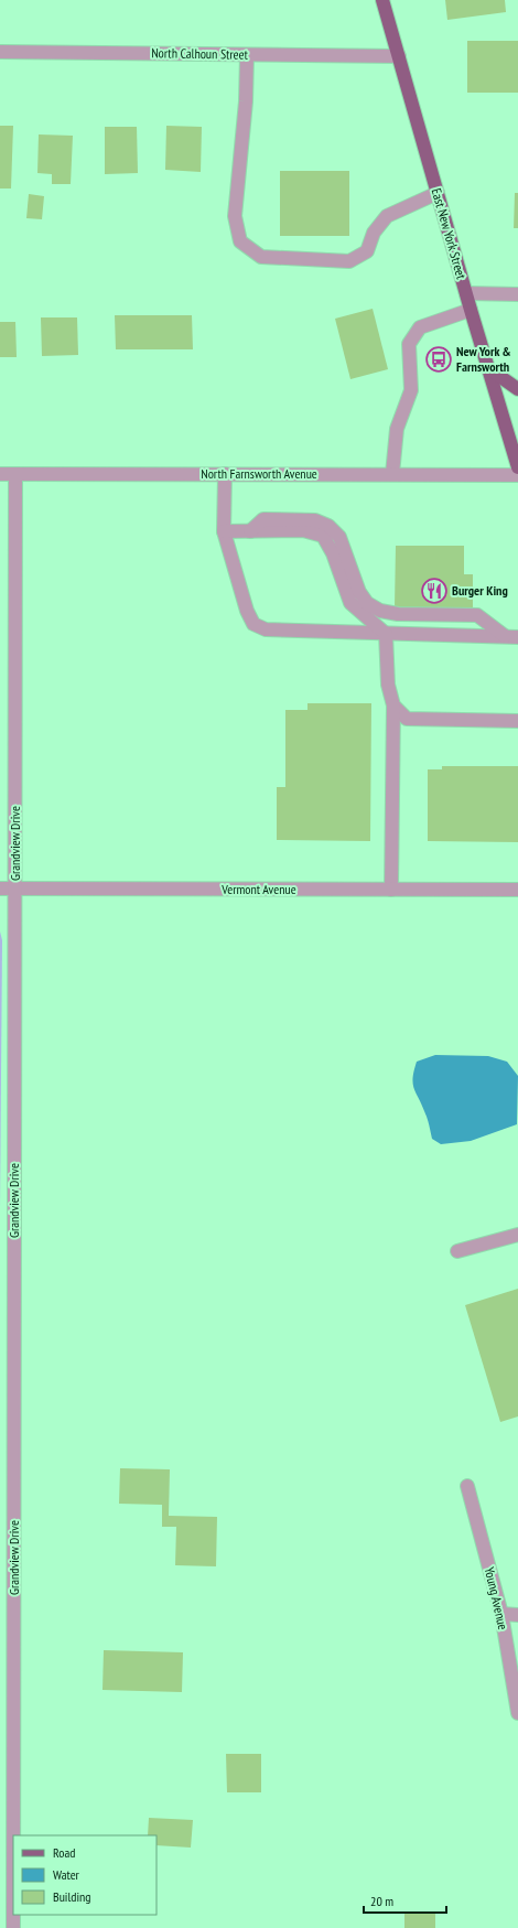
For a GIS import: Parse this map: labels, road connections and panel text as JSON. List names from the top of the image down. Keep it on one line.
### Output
{"streets":{"main road":["East New York Street"],"street":["North Calhoun Street","North Farnsworth Avenue","Grandview Drive","Vermont Avenue","Young Avenue"]},"crossings":[["North Calhoun Street","East New York Street"],["North Farnsworth Avenue","Grandview Drive"],["Grandview Drive","Vermont Avenue"]],"places":{"bus stop":["New York & Farnsworth"],"restaurant":["Burger King"]},"legend":["Road","Water","Building"],"scale_bar":"20 m"}
